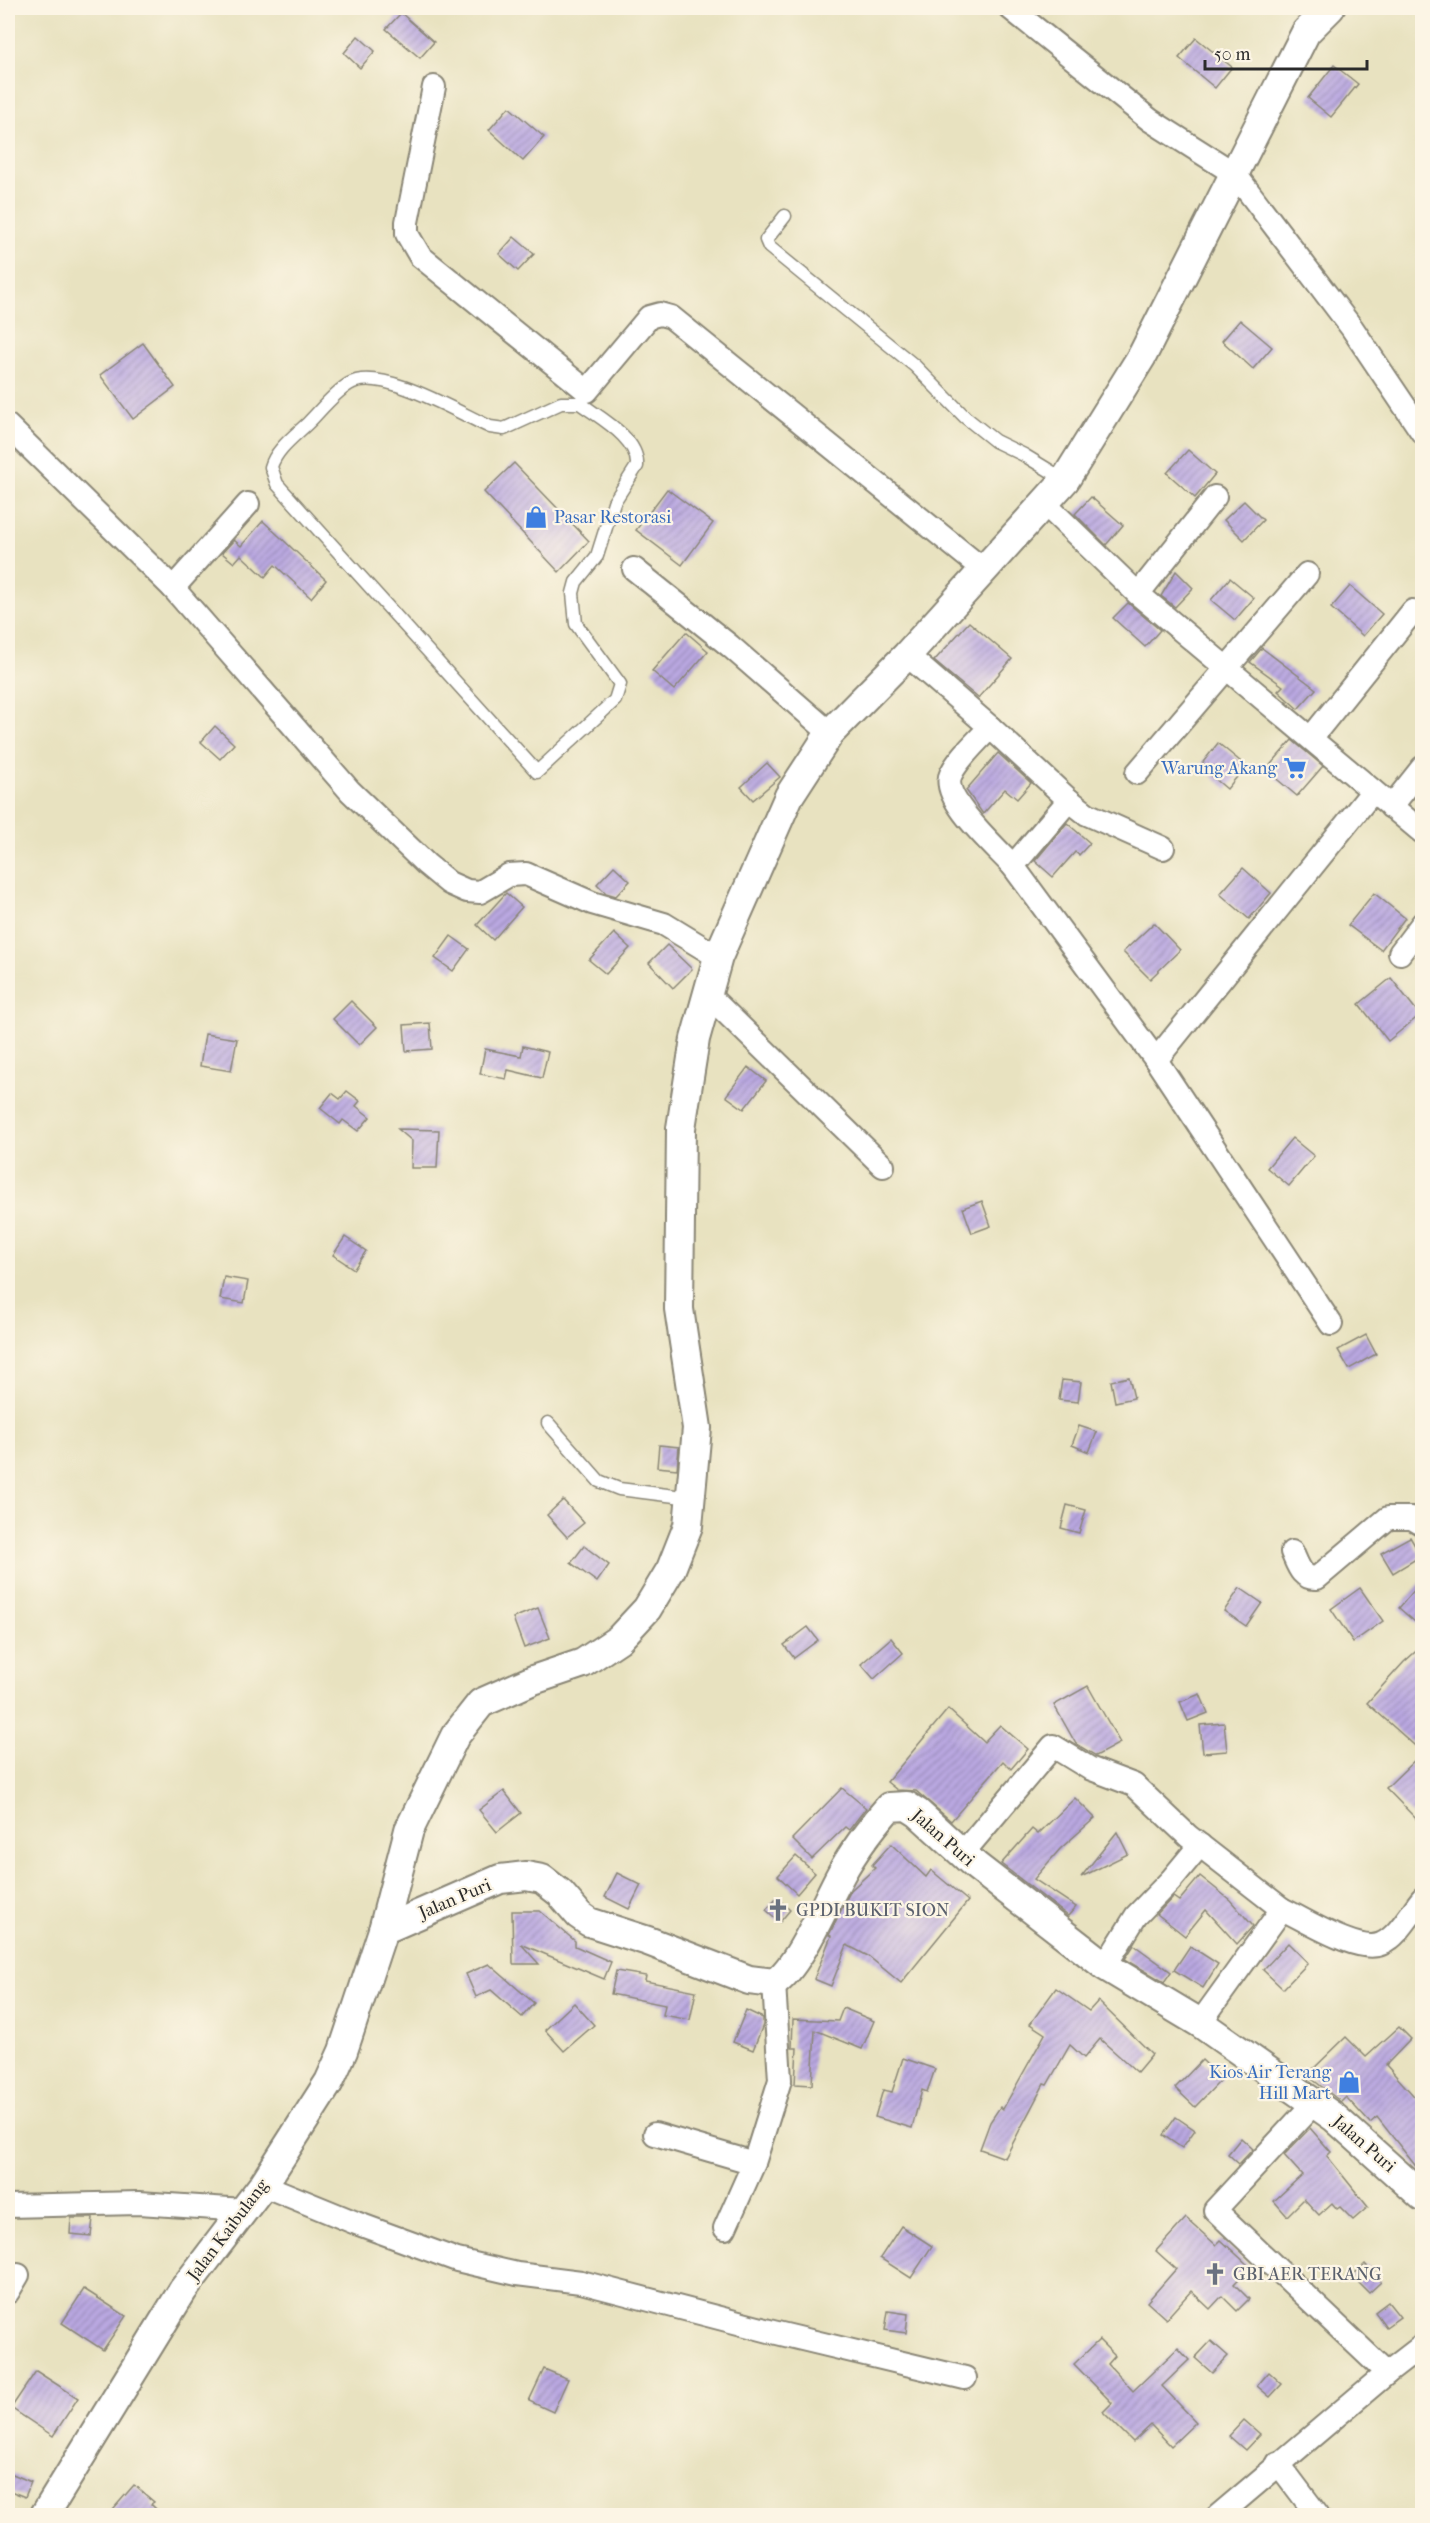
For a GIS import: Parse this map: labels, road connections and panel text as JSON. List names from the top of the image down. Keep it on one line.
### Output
{"streets":{"street":["Jalan Puri","Jalan Kaibulang"]},"crossings":[["Jalan Puri","Jalan Kaibulang"]],"places":{"shop":["Pasar Restorasi","Kios Air Terang Hill Mart"],"supermarket":["Warung Akang"],"church":["GPDI BUKIT SION","GBI AER TERANG"]},"scale_bar":"50 m"}
